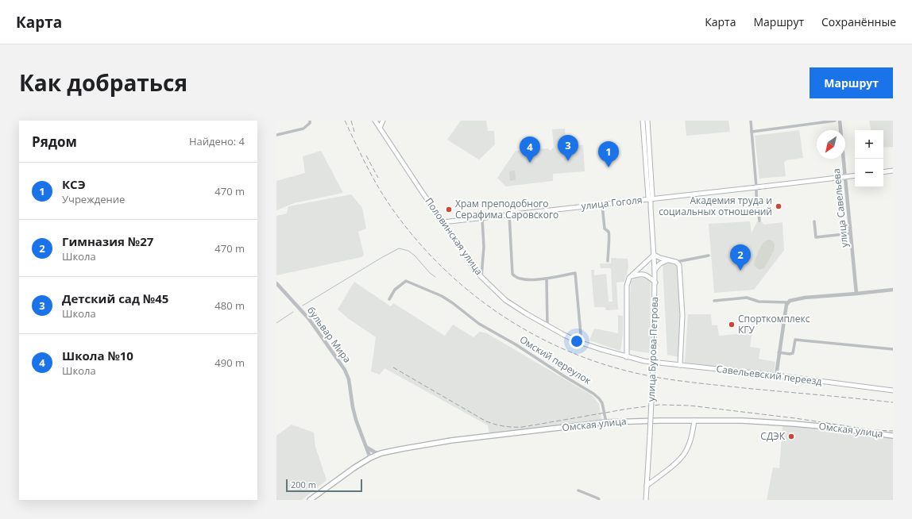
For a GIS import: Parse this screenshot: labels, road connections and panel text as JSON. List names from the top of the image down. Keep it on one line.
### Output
{"streets":{"main road":["улица Гоголя","Половинская улица","улица Бурова-Петрова","Савельевский переезд","Омская улица"],"street":["улица Савельева","бульвар Мира","Омский переулок"]},"crossings":[["улица Гоголя","улица Савельева"],["улица Гоголя","Половинская улица"],["улица Гоголя","улица Бурова-Петрова"],["Половинская улица","Савельевский переезд"],["бульвар Мира","Омская улица"],["Омский переулок","Омская улица"]],"places":["Академия труда и социальных отношений","Храм преподобного Серафима Саровского","Спорткомплекс КГУ","СДЭК"],"scale_bar":"200 m","north":"bottom left","page":{"header":"Карта","nav":["Карта","Маршрут","Сохранённые"],"title":"Как добраться","buttons":"Маршрут","heading":["Рядом","Найдено: 4"],"map_buttons":["+","−"],"pins":["3","4","1","2"],"list":[{"mark":"1","name":"КСЭ","note":"Учреждение","value":"470 m"},{"mark":"2","name":"Гимназия №27","note":"Школа","value":"470 m"},{"mark":"3","name":"Детский сад №45","note":"Школа","value":"480 m"},{"mark":"4","name":"Школа №10","note":"Школа","value":"490 m"}],"scale":"200 m"}}
